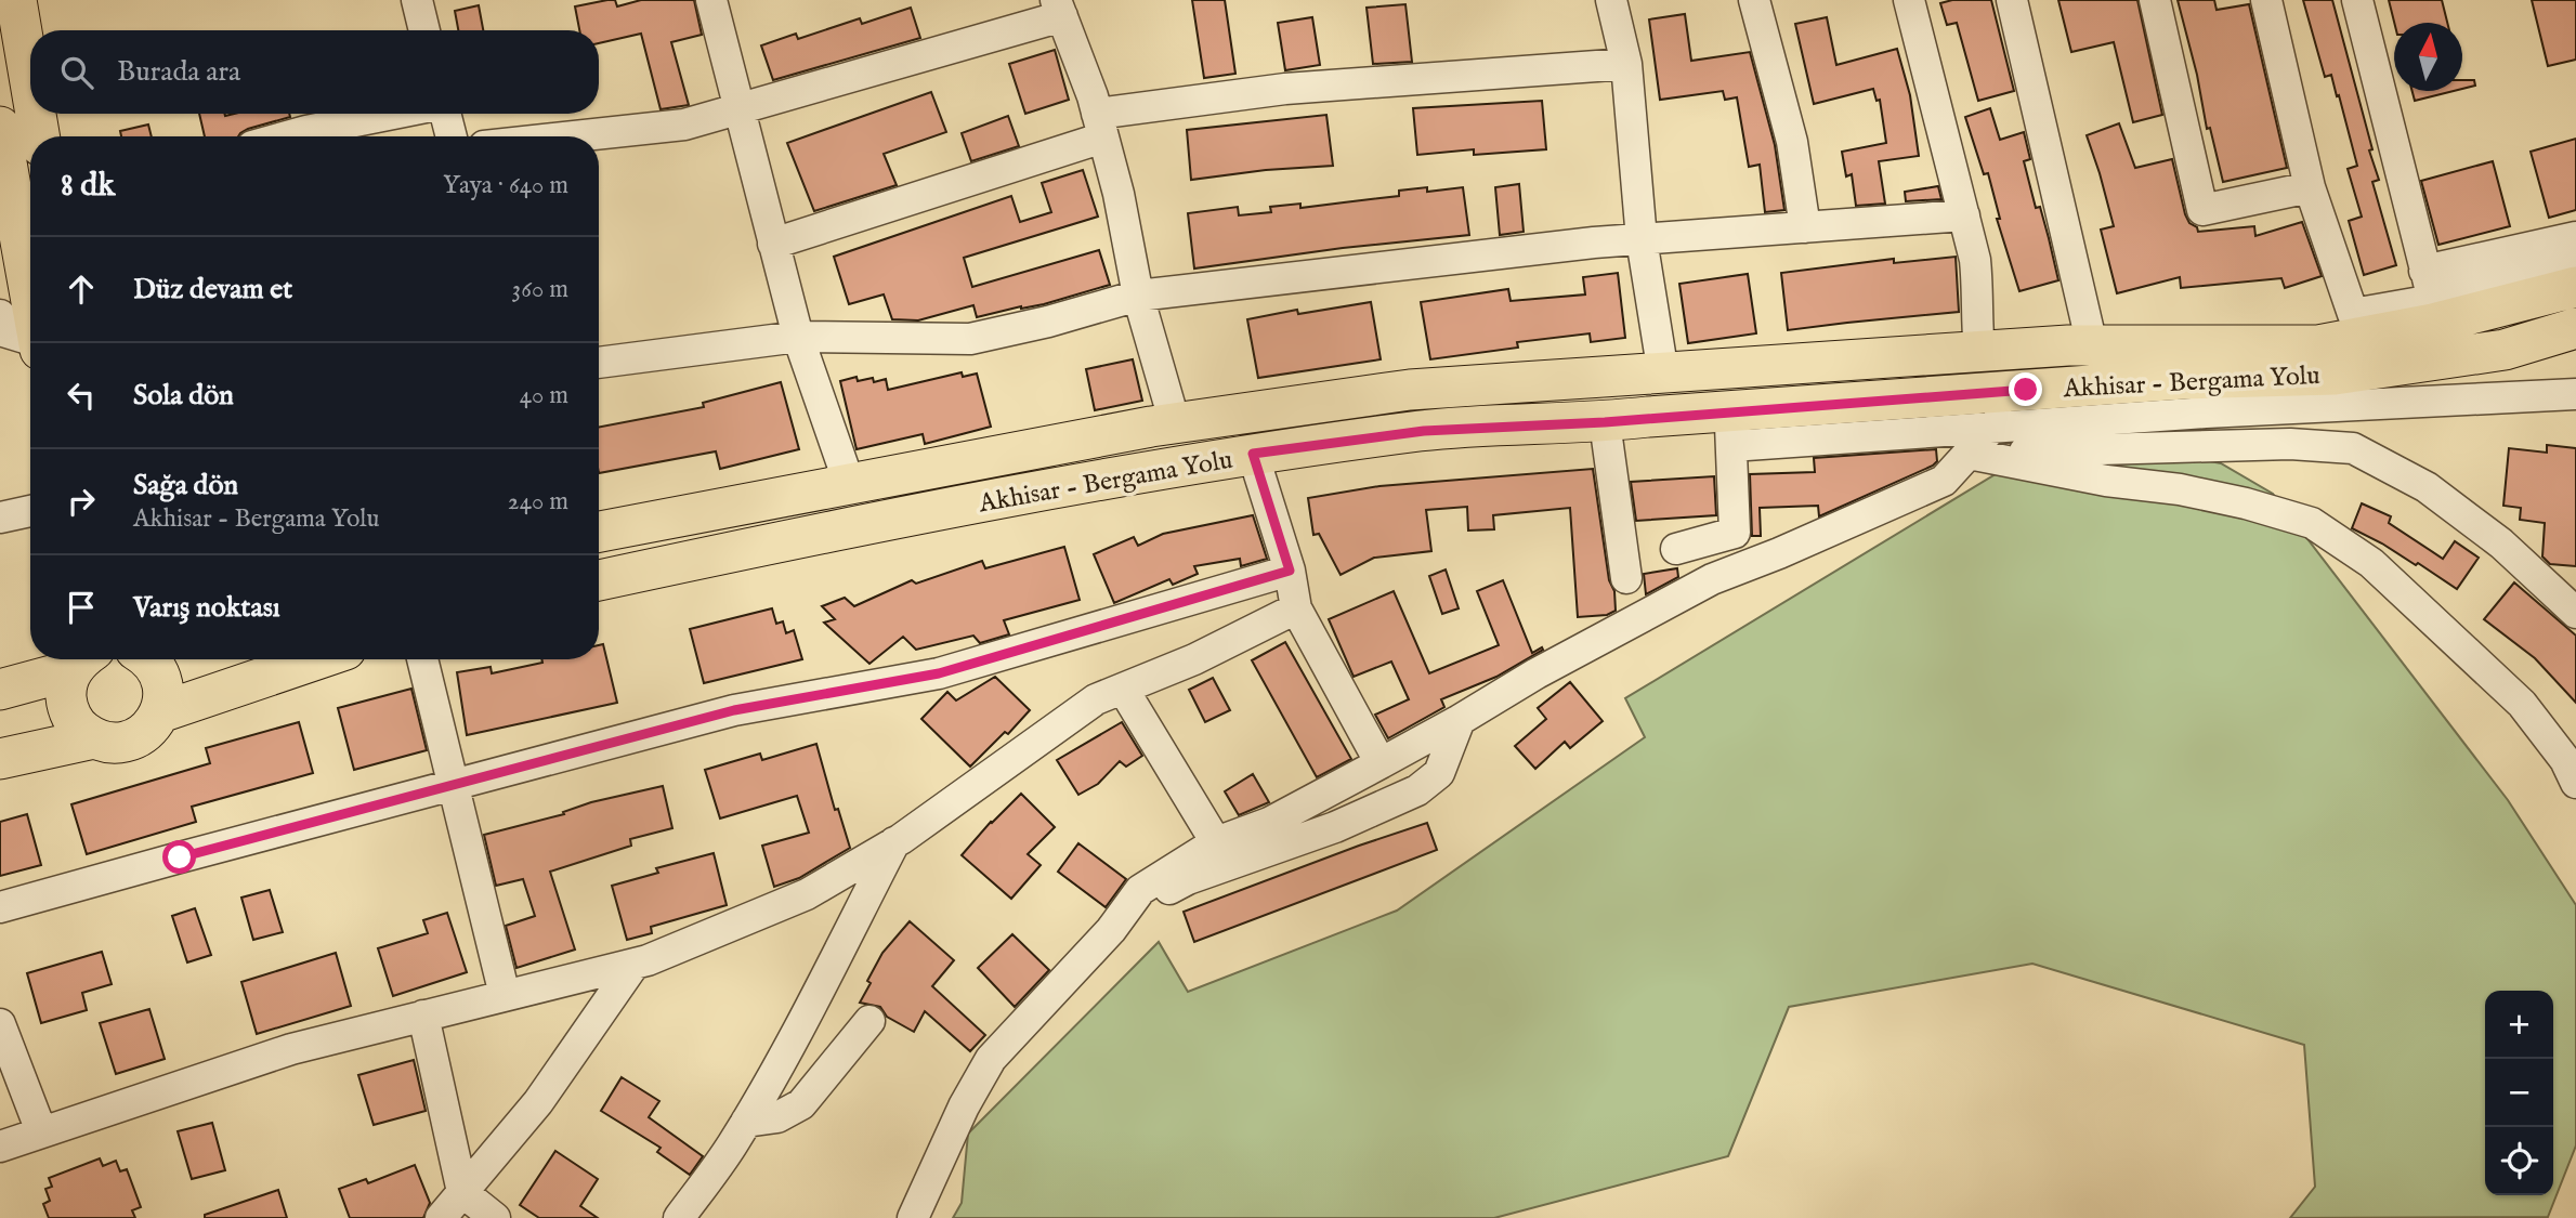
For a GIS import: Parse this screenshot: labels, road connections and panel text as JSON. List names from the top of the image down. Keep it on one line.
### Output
{"streets":{"main road":["Akhisar - Bergama Yolu"]},"north":"top","page":{"search":"Burada ara","heading":["8 dk","Yaya · 640 m"],"list":[["Düz devam et","360 m"],["Sola dön","40 m"],["Sağa dön","Akhisar - Bergama Yolu","240 m"],"Varış noktası"],"map_buttons":["+","−"]}}
